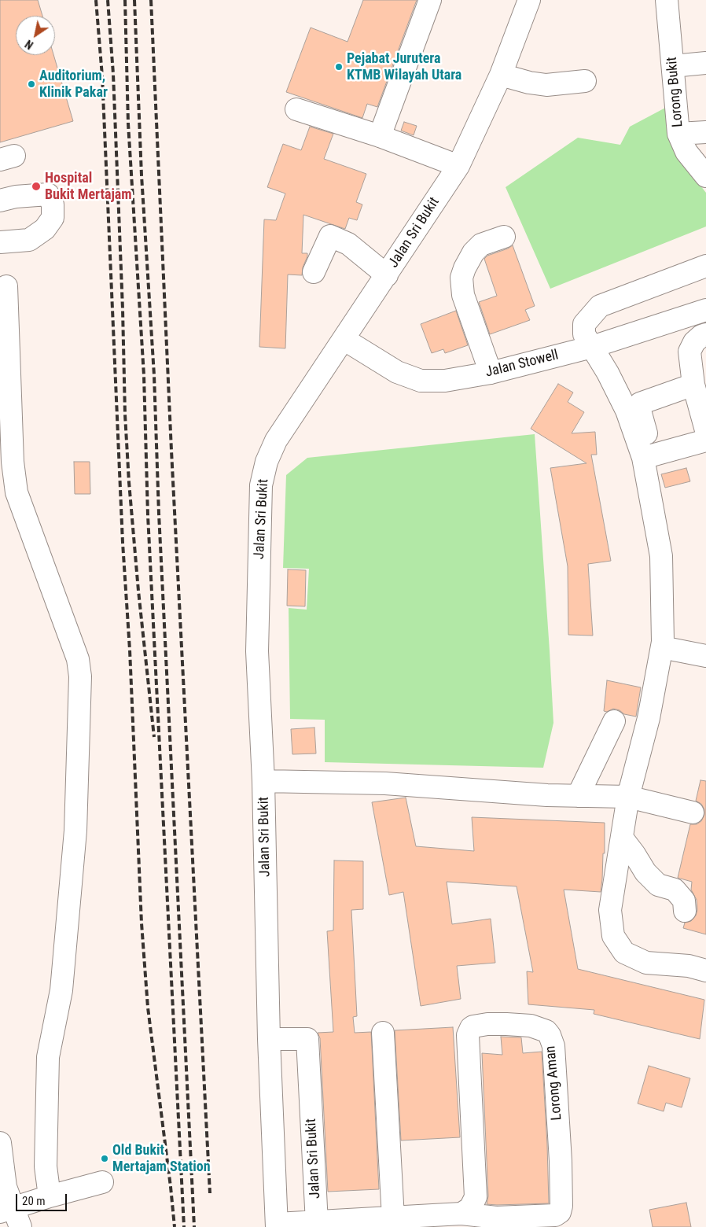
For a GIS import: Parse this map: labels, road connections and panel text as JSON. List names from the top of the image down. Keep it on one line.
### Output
{"streets":{"street":["Lorong Bukit","Jalan Sri Bukit","Jalan Stowell","Lorong Aman"]},"crossings":[["Jalan Sri Bukit","Jalan Stowell"]],"places":["Pejabat Jurutera KTMB Wilayah Utara","Auditorium, Klinik Pakar","Hospital Bukit Mertajam","Old Bukit Mertajam Station"],"scale_bar":"20 m","north":"bottom left"}
